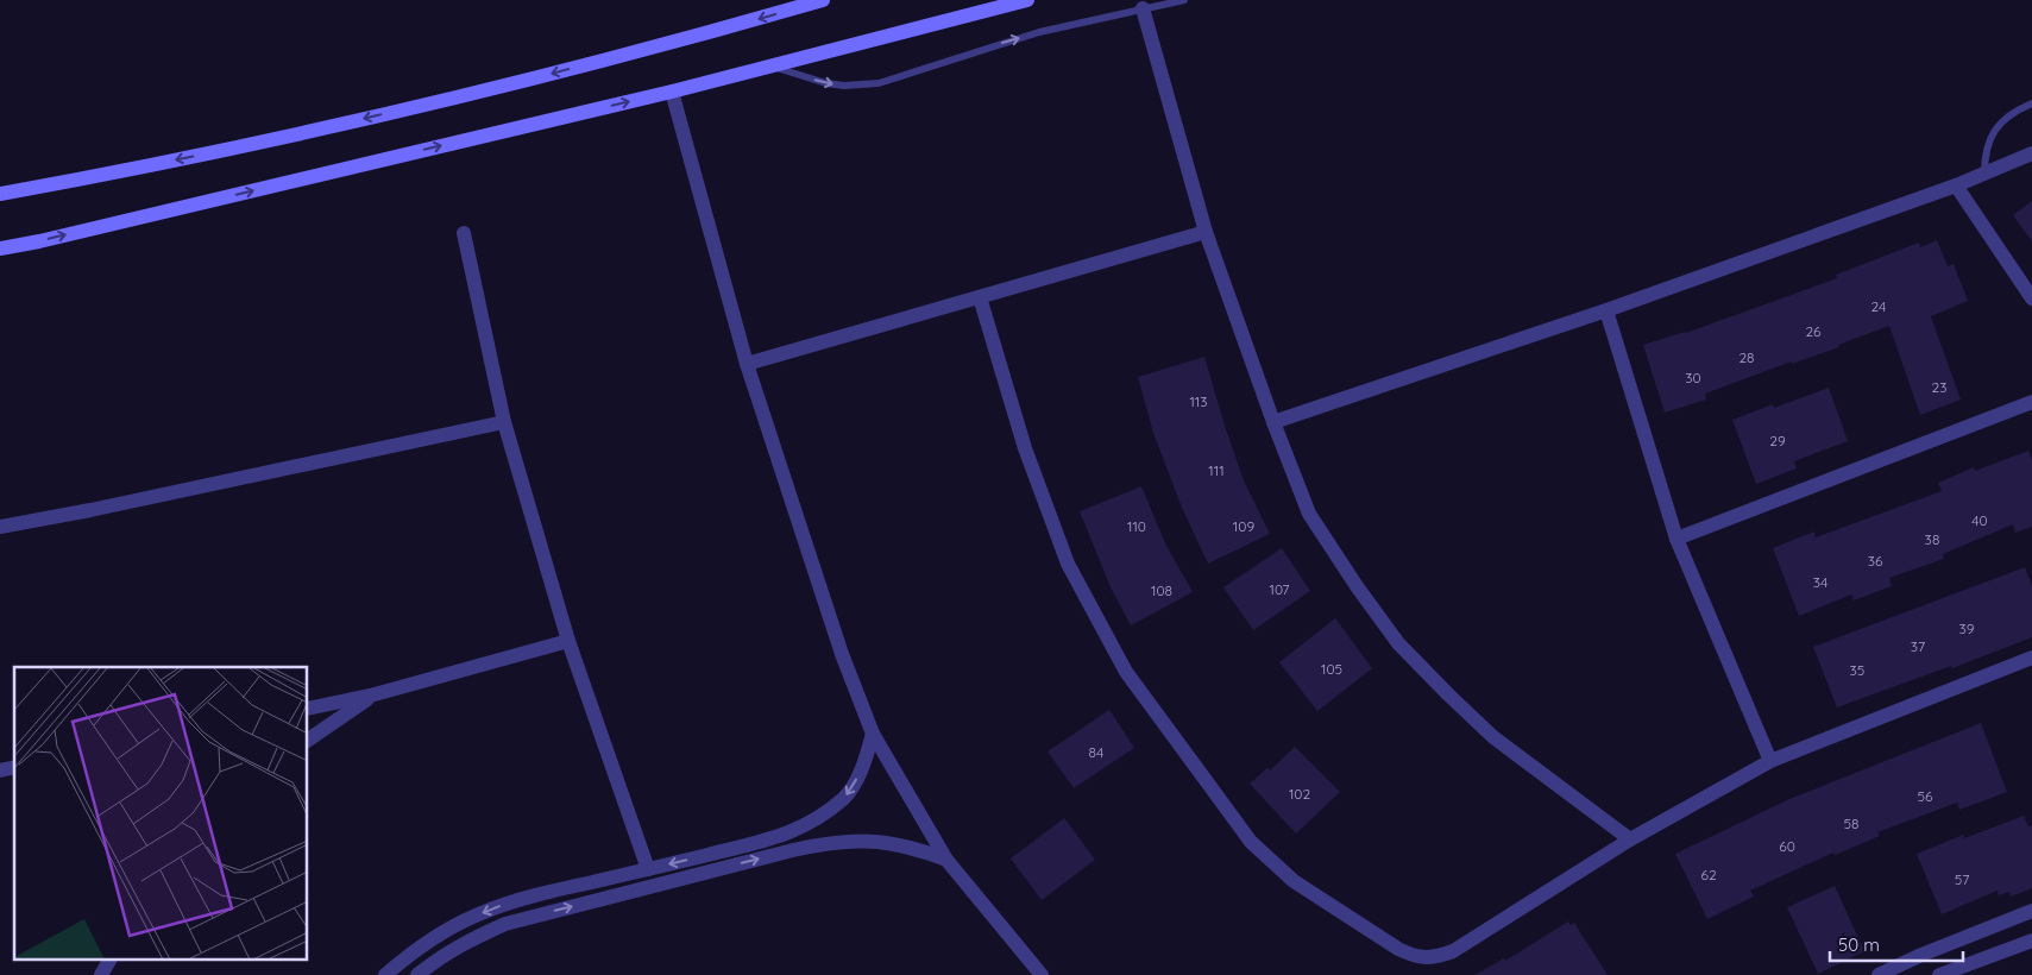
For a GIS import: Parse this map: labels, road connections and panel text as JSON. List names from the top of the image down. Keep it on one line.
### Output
{"house_numbers":["24","26","28","30","23","113","29","111","40","110","109","38","36","34","107","108","39","37","105","35","84","102","56","58","60","62","57"],"scale_bar":"50 m"}
